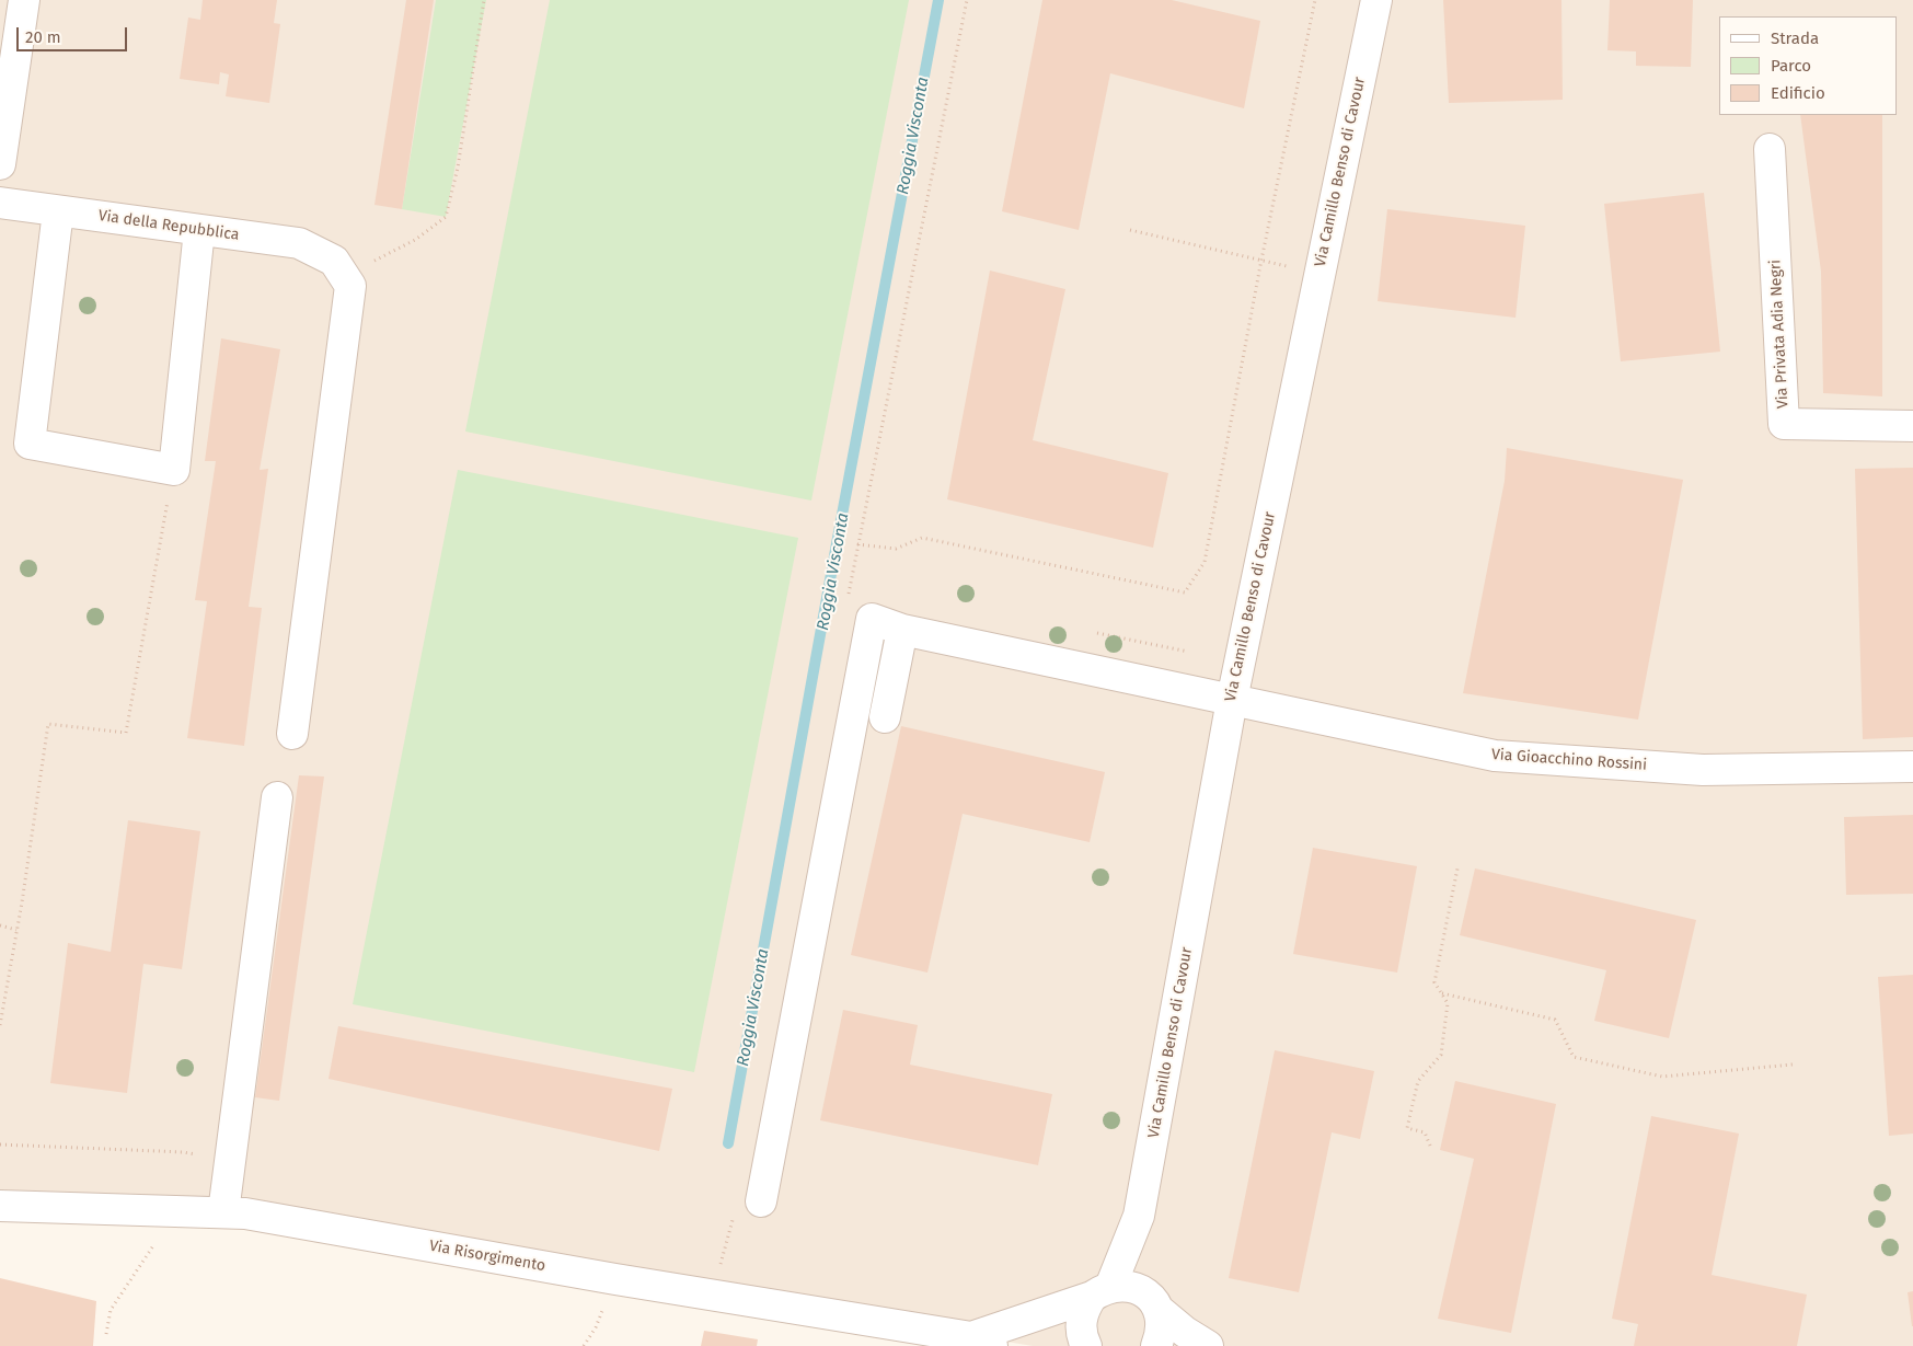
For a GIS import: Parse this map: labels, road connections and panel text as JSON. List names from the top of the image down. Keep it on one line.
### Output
{"streets":{"street":["Via Camillo Benso di Cavour","Via della Repubblica","Via Privata Adia Negri","Via Gioacchino Rossini","Via Risorgimento"]},"crossings":[["Via Camillo Benso di Cavour","Via Gioacchino Rossini"],["Via Camillo Benso di Cavour","Via Risorgimento"]],"water":["Roggia Visconta"],"legend":["Strada","Parco","Edificio"],"scale_bar":"20 m"}
